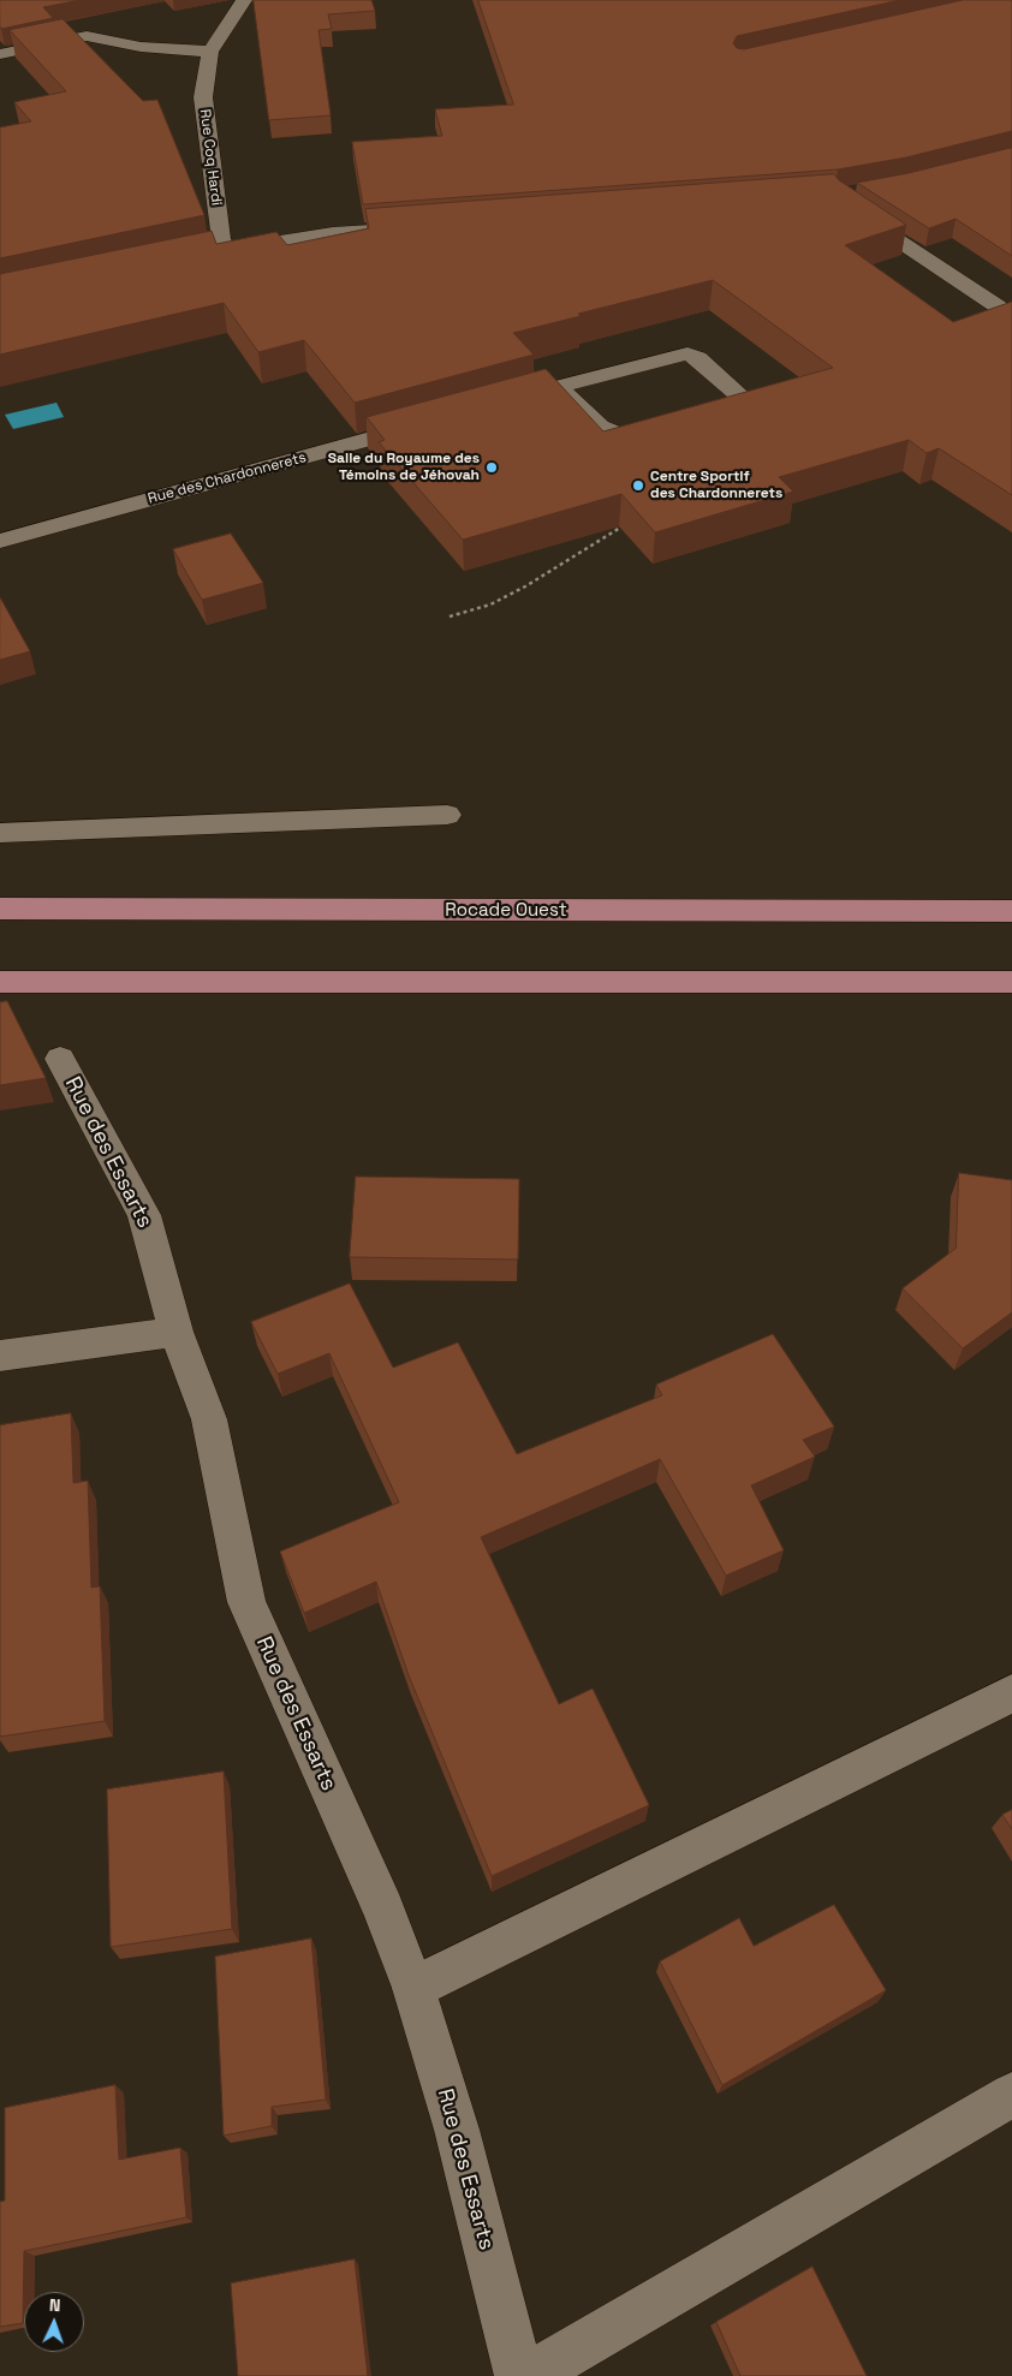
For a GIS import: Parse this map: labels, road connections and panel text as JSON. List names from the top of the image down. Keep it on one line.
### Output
{"streets":{"main road":["Rocade Ouest"],"street":["Rue Coq Hardi","Rue des Chardonnerets","Rue des Essarts"]},"places":["Salle du Royaume des Témoins de Jéhovah","Centre Sportif des Chardonnerets"],"north":"top"}
